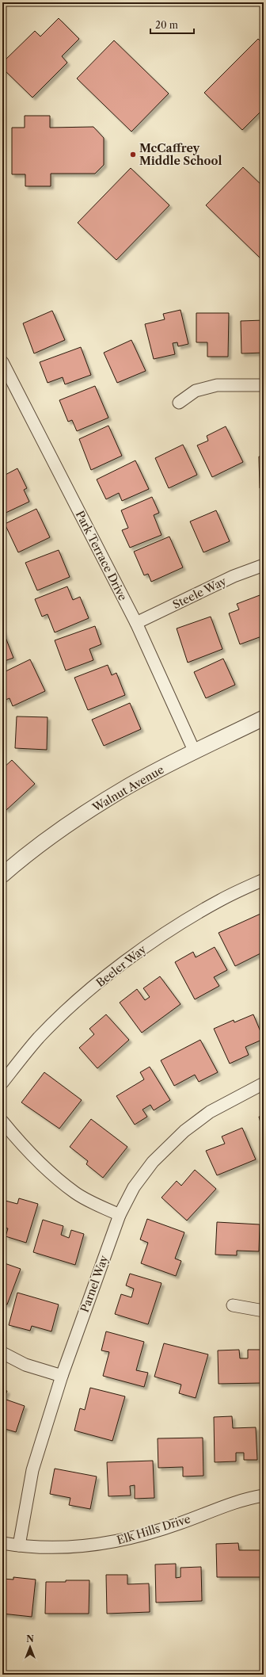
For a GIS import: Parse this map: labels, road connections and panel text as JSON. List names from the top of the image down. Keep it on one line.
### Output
{"streets":{"street":["Park Terrace Drive","Steele Way","Walnut Avenue","Beeler Way","Parnel Way","Elk Hills Drive"]},"crossings":[["Park Terrace Drive","Steele Way"],["Park Terrace Drive","Walnut Avenue"],["Parnel Way","Elk Hills Drive"]],"places":["McCaffrey Middle School"],"scale_bar":"20 m","north":"top"}
